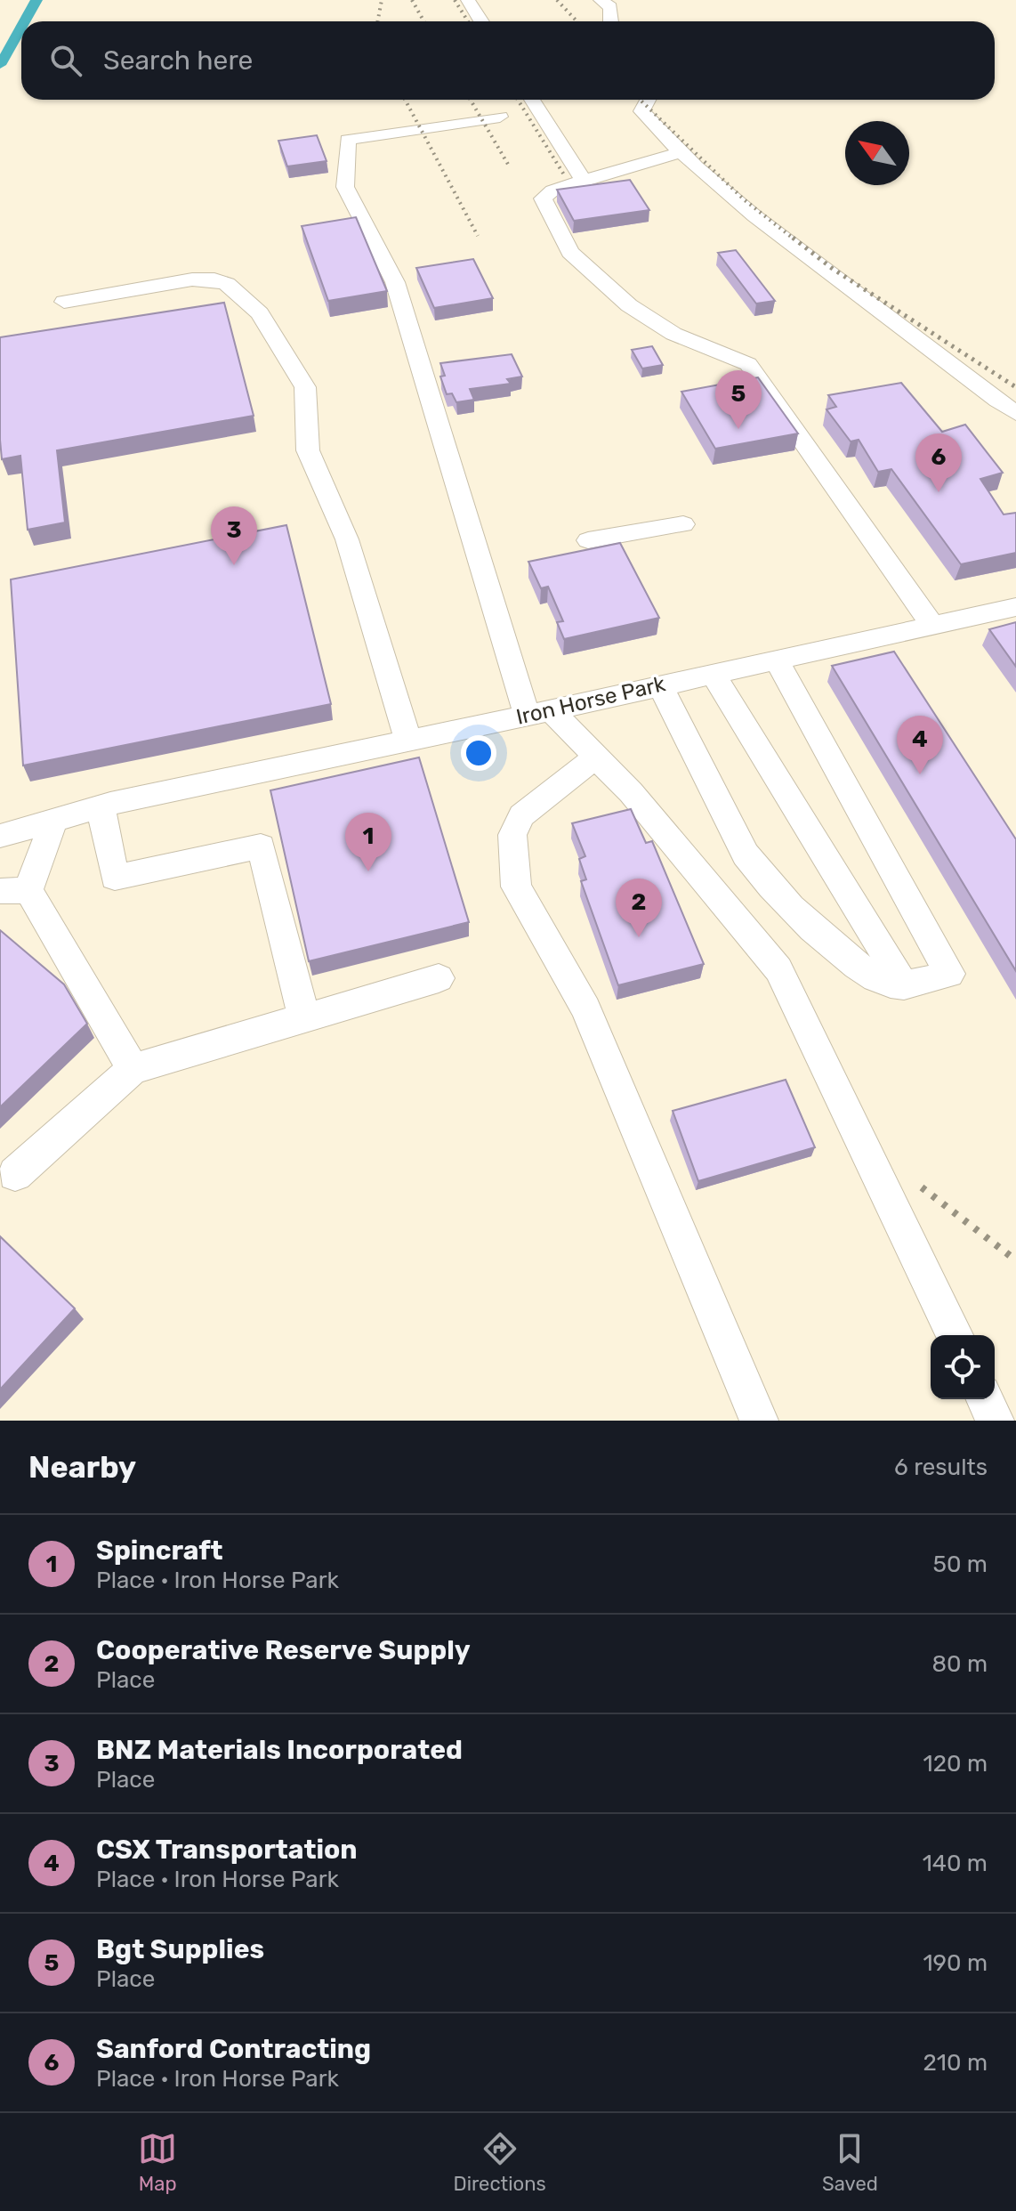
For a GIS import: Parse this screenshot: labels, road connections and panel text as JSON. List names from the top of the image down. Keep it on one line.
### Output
{"streets":{"street":["Iron Horse Park"]},"north":"top left","page":{"search":"Search here","pins":["5","6","3","4","1","2"],"heading":["Nearby","6 results"],"list":[{"mark":"1","name":"Spincraft","note":"Place · Iron Horse Park","value":"50 m"},{"mark":"2","name":"Cooperative Reserve Supply","note":"Place","value":"80 m"},{"mark":"3","name":"BNZ Materials Incorporated","note":"Place","value":"120 m"},{"mark":"4","name":"CSX Transportation","note":"Place · Iron Horse Park","value":"140 m"},{"mark":"5","name":"Bgt Supplies","note":"Place","value":"190 m"},{"mark":"6","name":"Sanford Contracting","note":"Place · Iron Horse Park","value":"210 m"}],"nav":["Map","Directions","Saved"]}}
